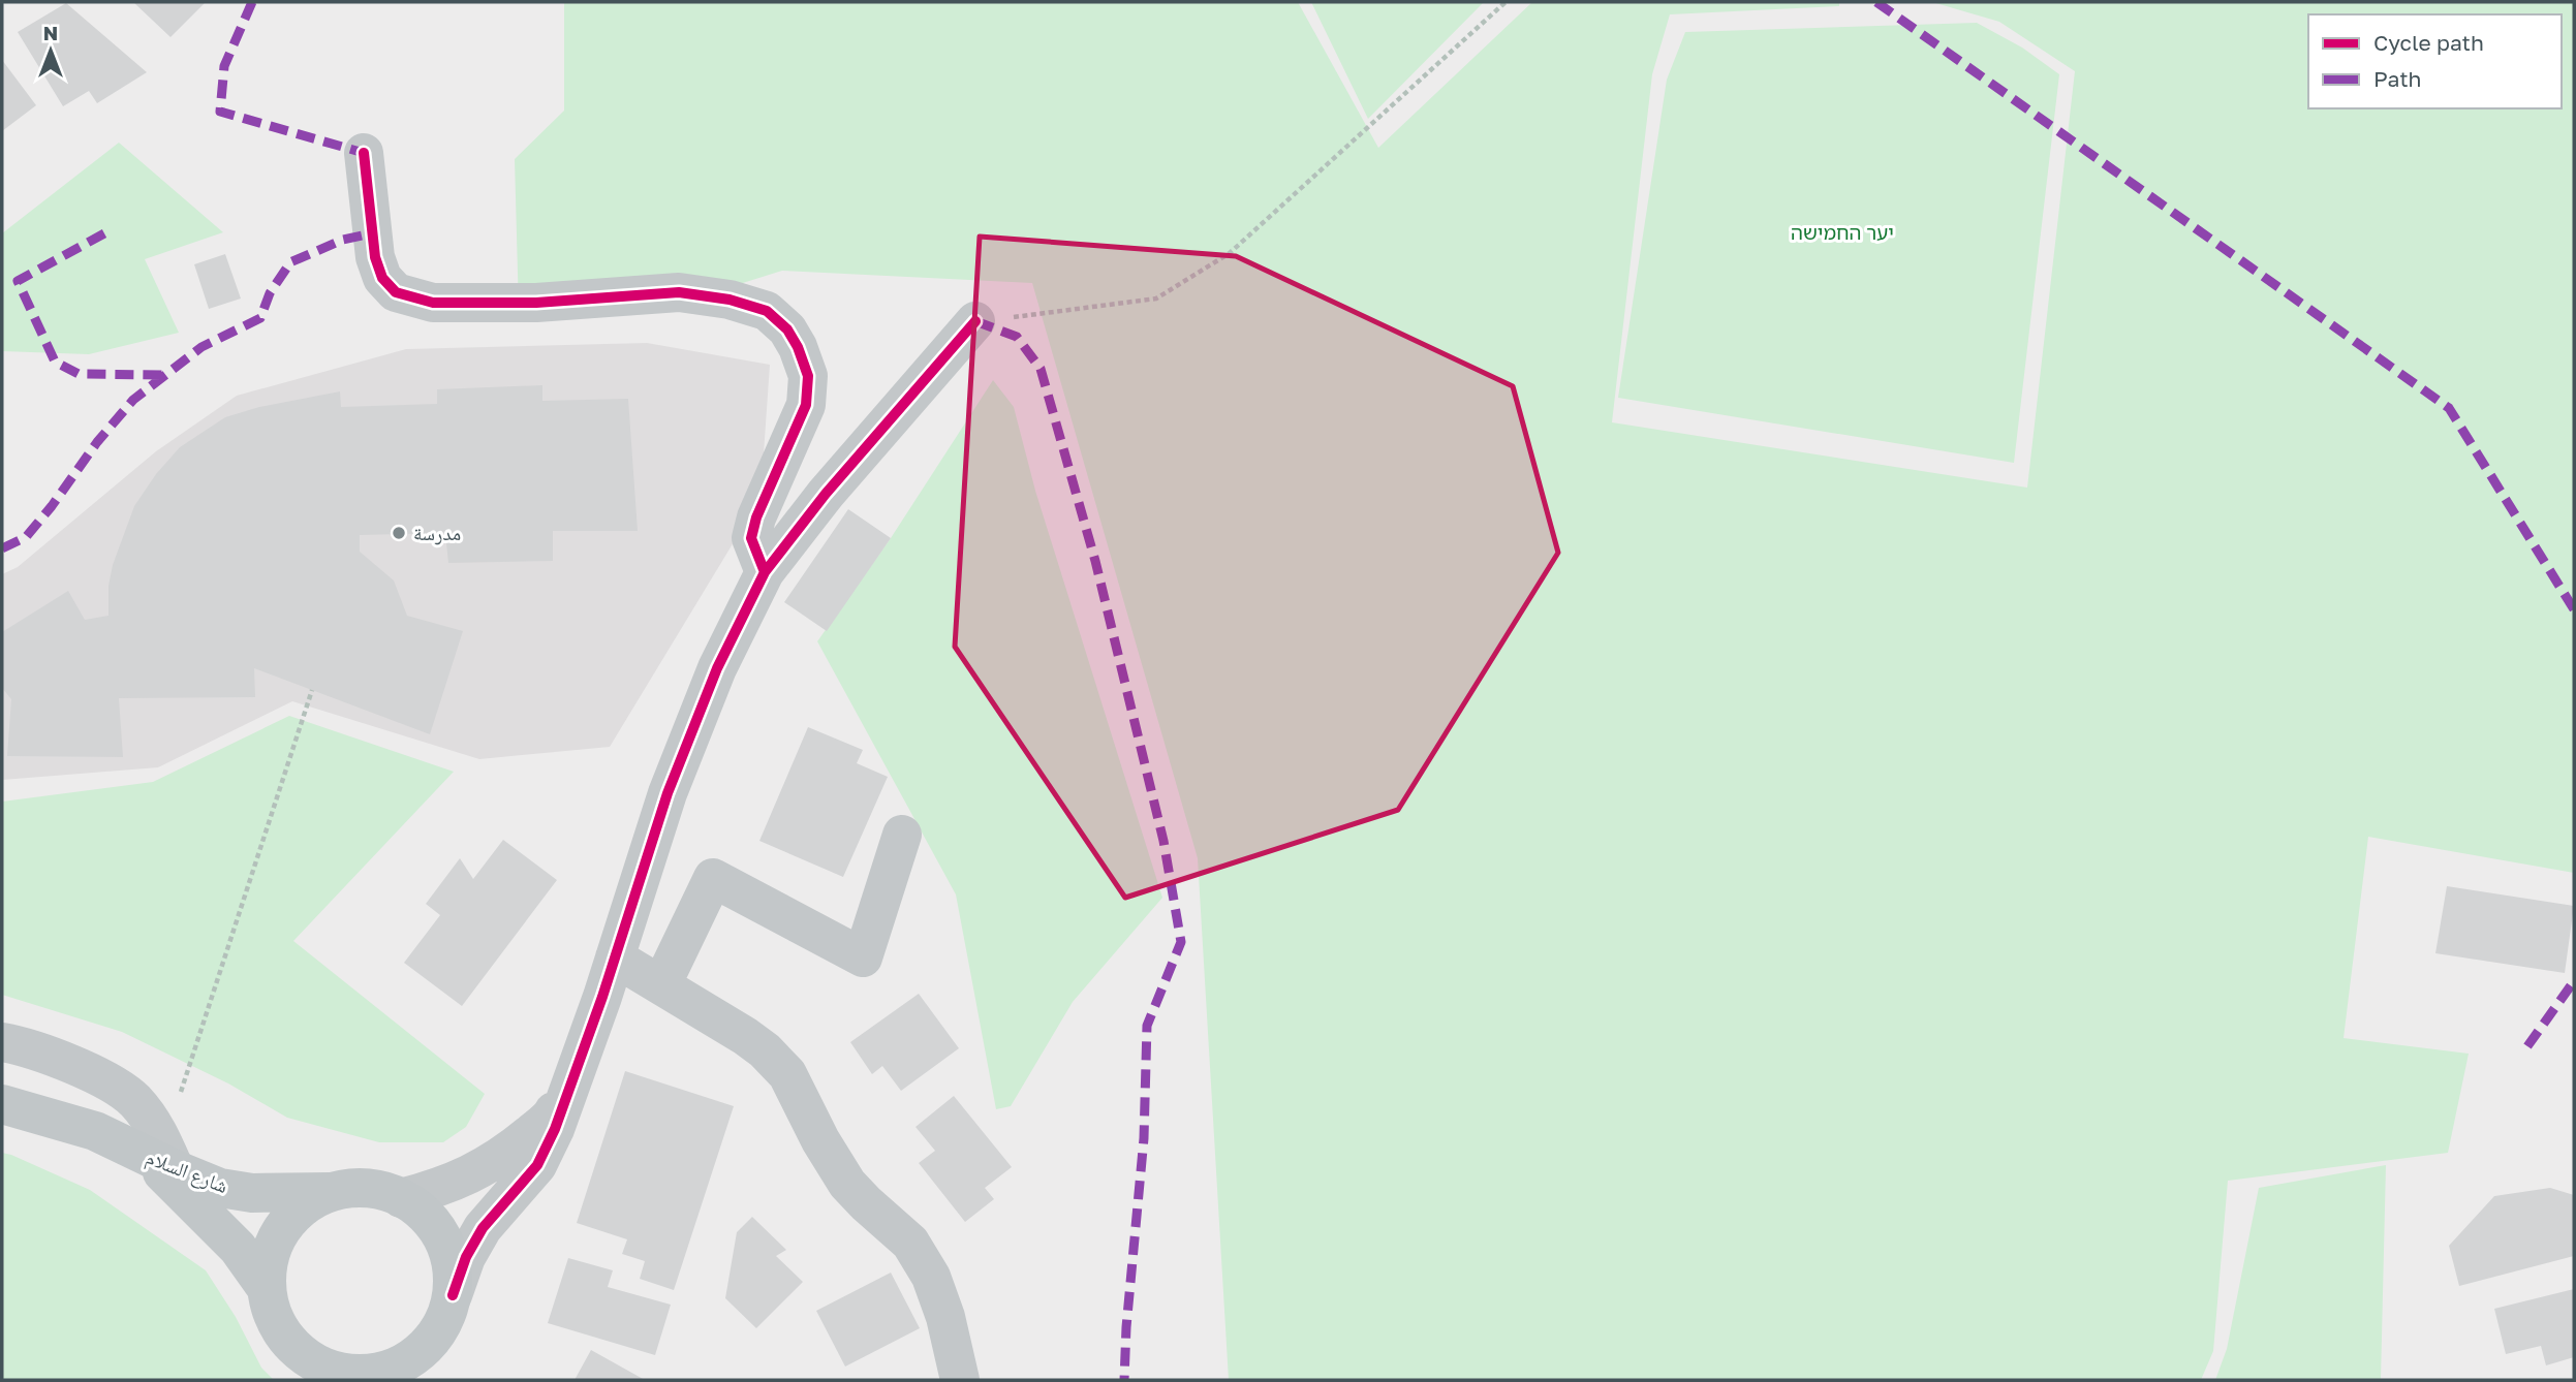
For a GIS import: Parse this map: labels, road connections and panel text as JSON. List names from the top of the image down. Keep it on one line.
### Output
{"streets":{"main road":["شارع السلام"]},"parks":["יער החמישה"],"places":["مدرسة"],"legend":["Cycle path","Path"],"north":"top"}
